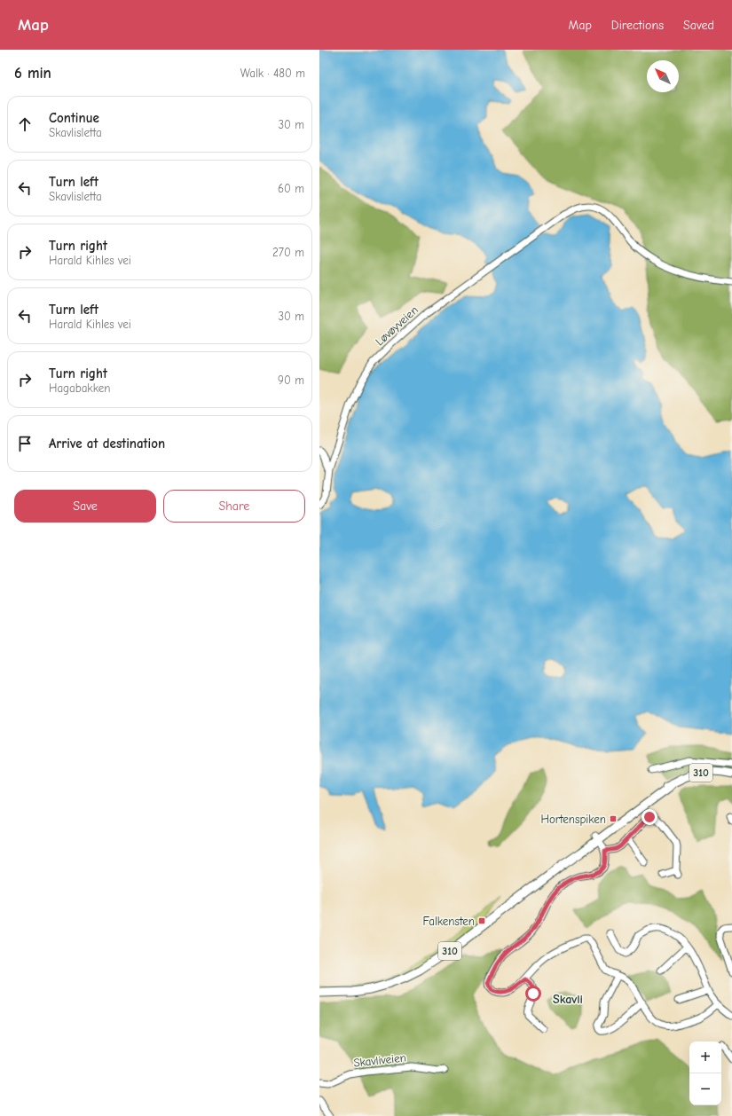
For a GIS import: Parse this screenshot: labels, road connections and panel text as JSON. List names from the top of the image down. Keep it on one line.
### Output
{"streets":{"main road":["310"],"street":["Løvøyveien","Skavliveien"]},"districts":["Skavli"],"places":{"transit":["Hortenspiken","Falkensten"]},"north":"top left","page":{"header":"Map","nav":["Map","Directions","Saved"],"heading":["6 min","Walk · 480 m"],"list":[["Continue","Skavlisletta","30 m"],["Turn left","Skavlisletta","60 m"],["Turn right","Harald Kihles vei","270 m"],["Turn left","Harald Kihles vei","30 m"],["Turn right","Hagabakken","90 m"],"Arrive at destination"],"buttons":["Save","Share"],"map_buttons":["+","−"]}}
